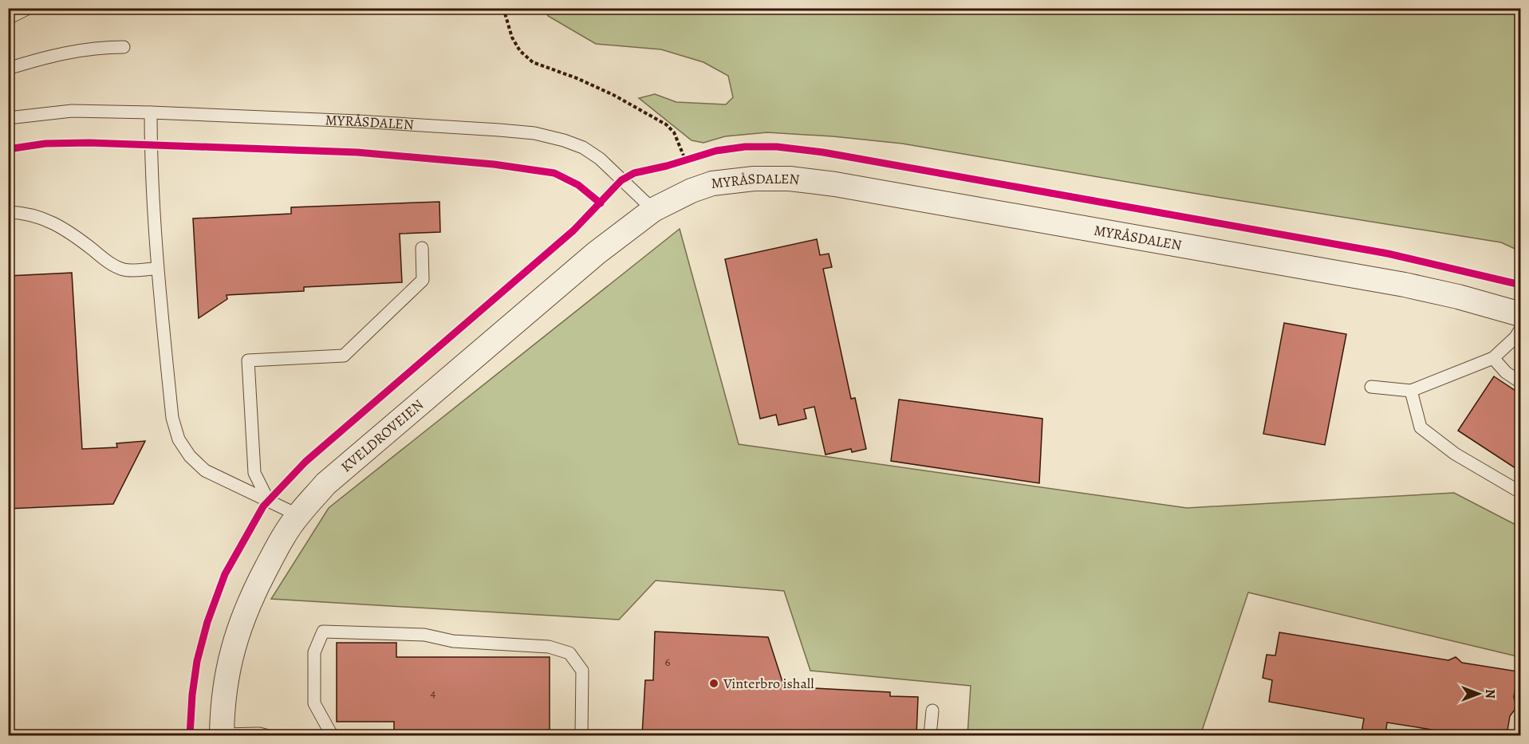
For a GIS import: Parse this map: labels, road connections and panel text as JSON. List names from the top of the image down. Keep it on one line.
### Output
{"streets":{"street":["MYRÅSDALEN","KVELDROVEIEN"]},"crossings":[["MYRÅSDALEN","KVELDROVEIEN"]],"places":["Vinterbro ishall"],"house_numbers":["6","4"],"north":"right"}
